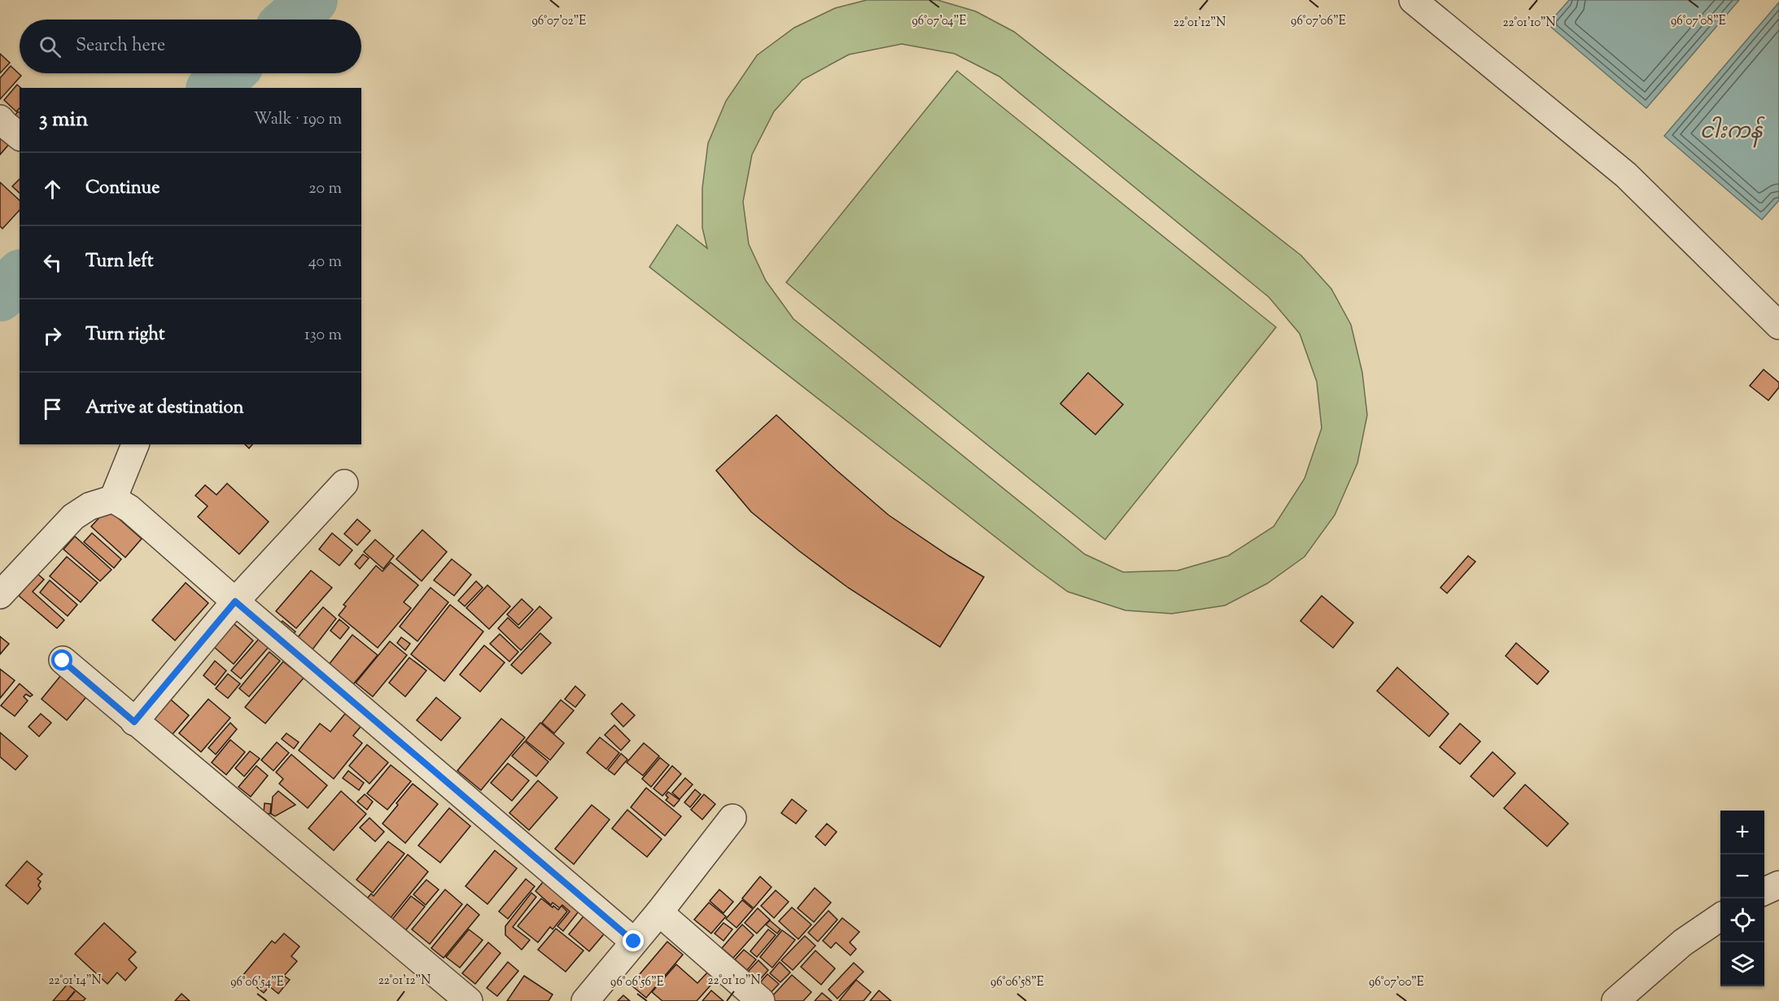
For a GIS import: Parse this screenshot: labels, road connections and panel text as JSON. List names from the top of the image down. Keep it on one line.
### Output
{"water":["ငါးကန်"],"page":{"search":"Search here","heading":["3 min","Walk · 190 m"],"list":[["Continue","20 m"],["Turn left","40 m"],["Turn right","130 m"],"Arrive at destination"],"map_buttons":["+","−"]},"coordinates":["96°07'04\"E","96°07'02\"E","96°07'06\"E","96°07'08\"E","22°01'12\"N","22°01'10\"N","22°01'14\"N","96°06'54\"E","96°06'56\"E","96°06'58\"E","96°07'00\"E"]}
